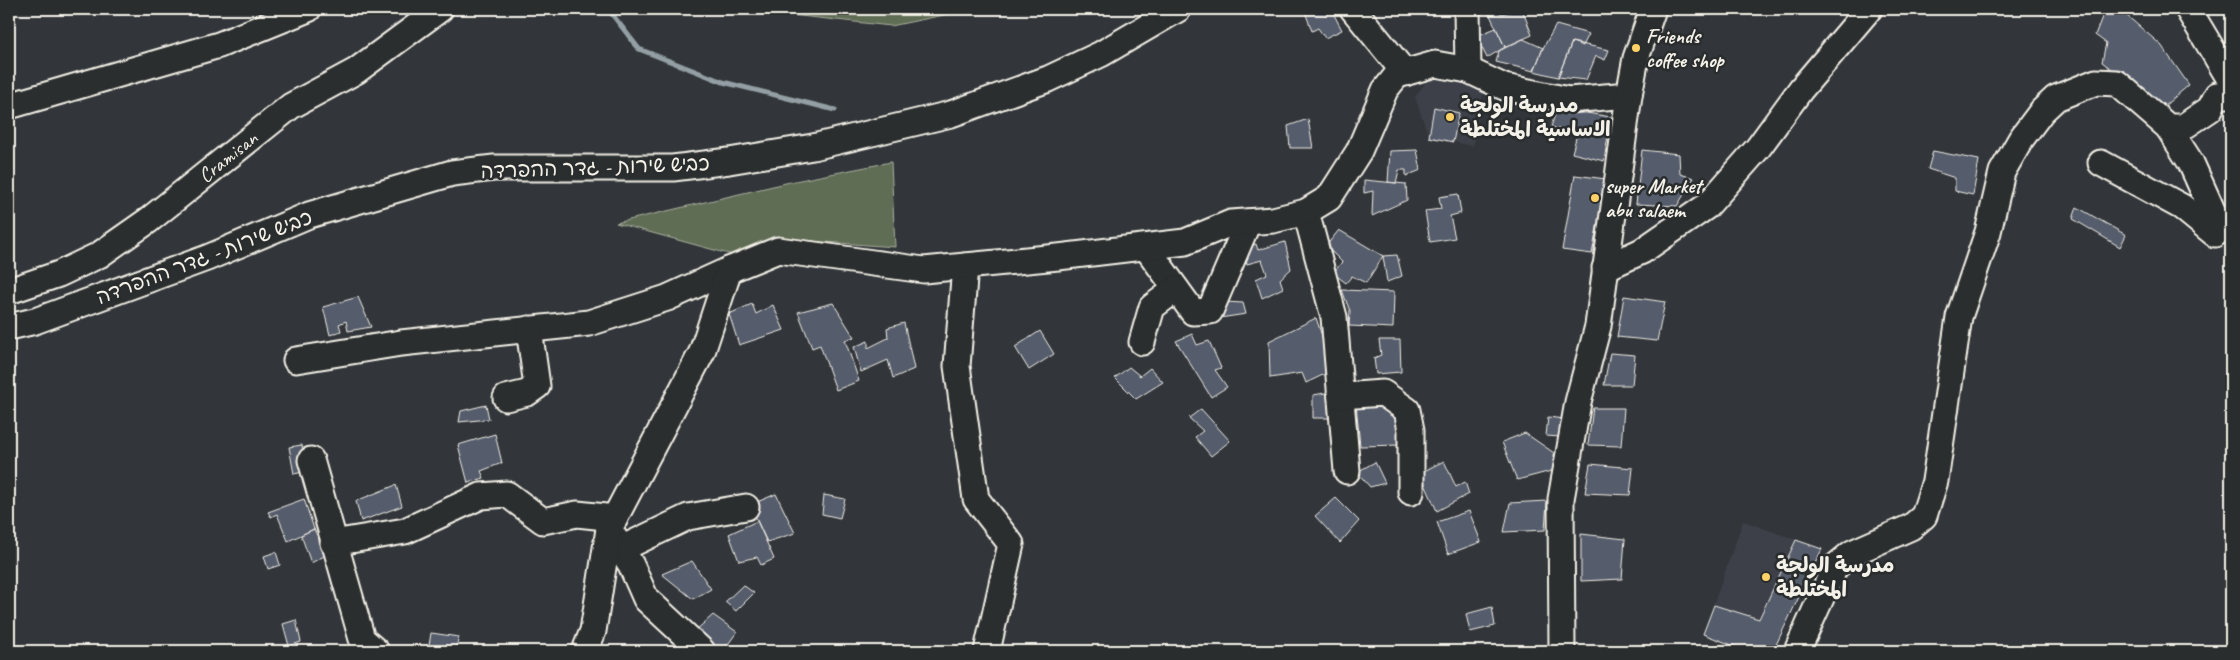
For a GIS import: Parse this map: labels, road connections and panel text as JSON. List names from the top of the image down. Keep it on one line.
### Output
{"streets":{"street":["Cramisan","כביש שירות - גדר ההפרדה"]},"places":["Friends coffee shop","مدرسة الولجة الاساسية المختلطة","super Market abu salaem","مدرسة الولجة المختلطة"]}
